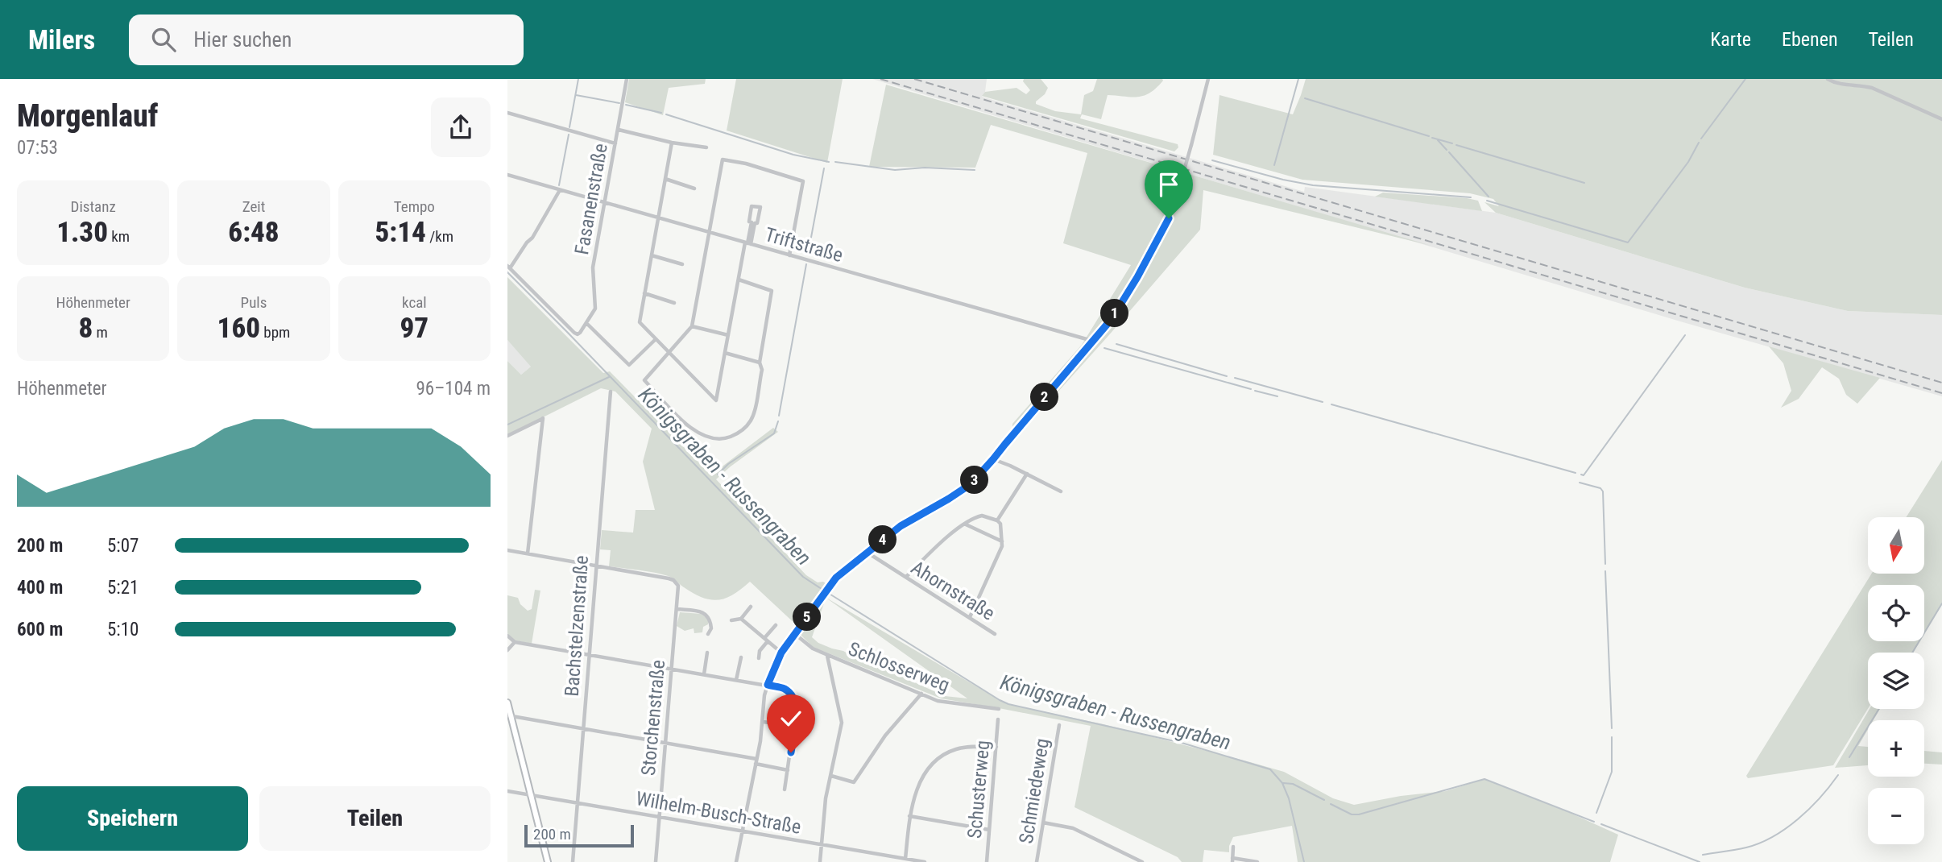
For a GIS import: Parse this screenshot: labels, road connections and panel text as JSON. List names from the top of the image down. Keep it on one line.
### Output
{"streets":{"street":["Fasanenstraße","Triftstraße","Ahornstraße","Bachstelzenstraße","Schlosserweg","Storchenstraße","Schusterweg","Schmiedeweg","Wilhelm-Busch-Straße"]},"crossings":[["Fasanenstraße","Triftstraße"],["Bachstelzenstraße","Storchenstraße"],["Bachstelzenstraße","Wilhelm-Busch-Straße"],["Storchenstraße","Wilhelm-Busch-Straße"]],"water":["Königsgraben - Russengraben"],"scale_bar":"200 m","north":"bottom","page":{"header":"Milers","search":"Hier suchen","nav":["Karte","Ebenen","Teilen"],"heading":["Morgenlauf","07:53"],"stats":[["Distanz","1.30 km"],["Zeit","6:48"],["Tempo","5:14 /km"],["Höhenmeter","8 m"],["Puls","160 bpm"],["kcal","97"]],"pins":["1","2","3","4","5"],"chart":["Höhenmeter","96–104 m"],"map_buttons":["+","−"],"list":[{"name":"200 m","note":"5:07"},{"name":"400 m","note":"5:21"},{"name":"600 m","note":"5:10"}],"buttons":["Speichern","Teilen"],"scale":"200 m"}}
